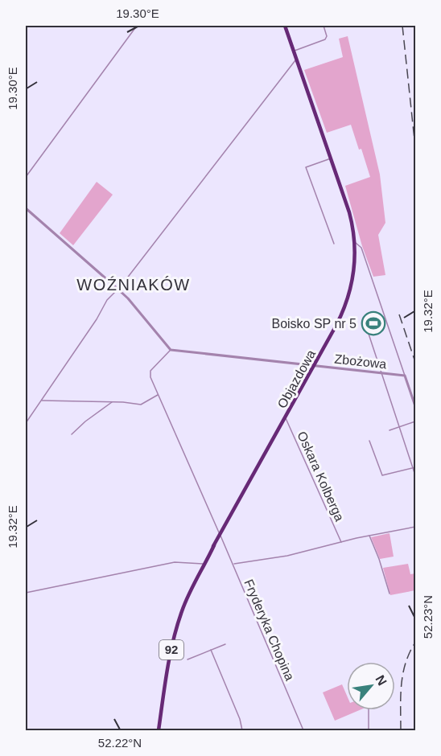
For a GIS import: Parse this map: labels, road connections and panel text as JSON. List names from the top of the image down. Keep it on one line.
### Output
{"streets":{"main road":["Objazdowa","92"],"street":["Zbożowa","Oskara Kolberga","Fryderyka Chopina"]},"crossings":[["Zbożowa","Objazdowa"],["Zbożowa","Fryderyka Chopina"],["Objazdowa","Oskara Kolberga"],["Objazdowa","Fryderyka Chopina"],["Objazdowa","92"]],"districts":["WOŹNIAKÓW"],"places":{"sports":["Boisko SP nr 5"]},"north":"top right","coordinates":["19.30°E","19.32°E","52.23°N","52.22°N"]}
